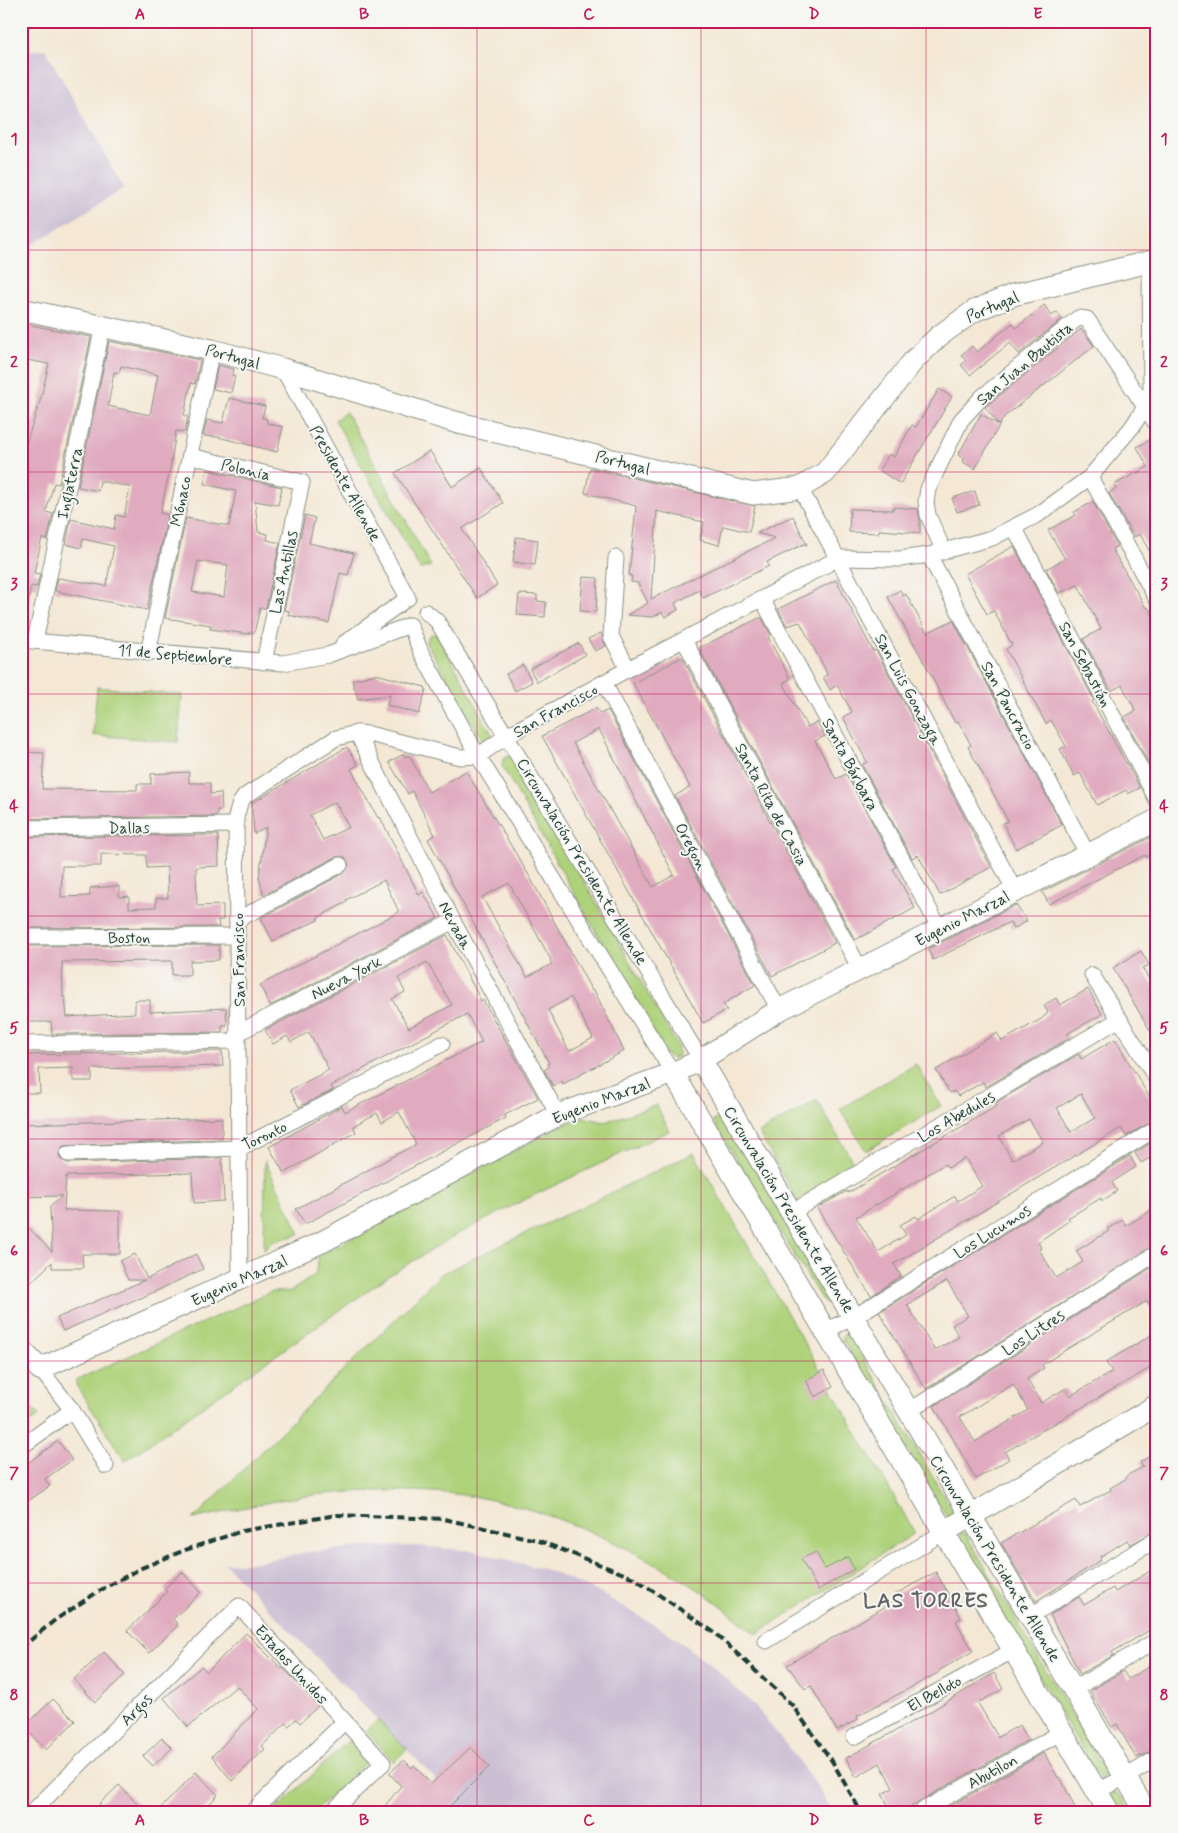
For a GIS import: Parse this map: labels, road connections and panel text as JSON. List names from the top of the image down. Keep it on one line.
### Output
{"streets":{"main road":["Portugal","Circunvalación Presidente Allende","Eugenio Marzal"],"street":["San Juan Bautista","Polonia","Inglaterra","Presidente Allende","Mónaco","Las Antillas","11 de Septiembre","San Sebastián","San Luis Gonzaga","San Pancracio","San Francisco","Santa Bárbara","Santa Rita de Casia","Dallas","Oregon","Nevada","Boston","Nueva York","Los Abedules","Toronto","Los Lucumos","Los Litres","Estados Unidos","El Belloto","Argos","Abutilon"]},"crossings":[["Portugal","Inglaterra"],["Portugal","Presidente Allende"],["Portugal","Mónaco"],["Portugal","San Luis Gonzaga"],["Portugal","San Francisco"],["San Juan Bautista","San Francisco"],["Polonia","Mónaco"],["Polonia","Las Antillas"],["Inglaterra","11 de Septiembre"],["Presidente Allende","11 de Septiembre"],["Presidente Allende","Circunvalación Presidente Allende"],["Mónaco","11 de Septiembre"],["Las Antillas","11 de Septiembre"],["11 de Septiembre","Circunvalación Presidente Allende"],["San Sebastián","San Francisco"],["San Luis Gonzaga","San Francisco"],["San Luis Gonzaga","Eugenio Marzal"],["San Pancracio","San Francisco"],["San Pancracio","Eugenio Marzal"],["San Francisco","Santa Bárbara"],["San Francisco","Santa Rita de Casia"],["San Francisco","Dallas"],["San Francisco","Oregon"],["San Francisco","Circunvalación Presidente Allende"],["San Francisco","Eugenio Marzal"],["San Francisco","Nevada"],["San Francisco","Boston"],["San Francisco","Nueva York"],["San Francisco","Toronto"],["Santa Bárbara","Eugenio Marzal"],["Santa Rita de Casia","Eugenio Marzal"],["Oregon","Eugenio Marzal"],["Circunvalación Presidente Allende","Eugenio Marzal"],["Circunvalación Presidente Allende","Los Abedules"],["Circunvalación Presidente Allende","Los Lucumos"],["Circunvalación Presidente Allende","Los Litres"],["Circunvalación Presidente Allende","El Belloto"],["Circunvalación Presidente Allende","Abutilon"],["Eugenio Marzal","Nevada"],["Nevada","Nueva York"],["Estados Unidos","Argos"]],"districts":["LAS TORRES"],"grid":{"columns":["A","B","C","D","E"],"rows":["1","2","3","4","5","6","7","8"]}}
